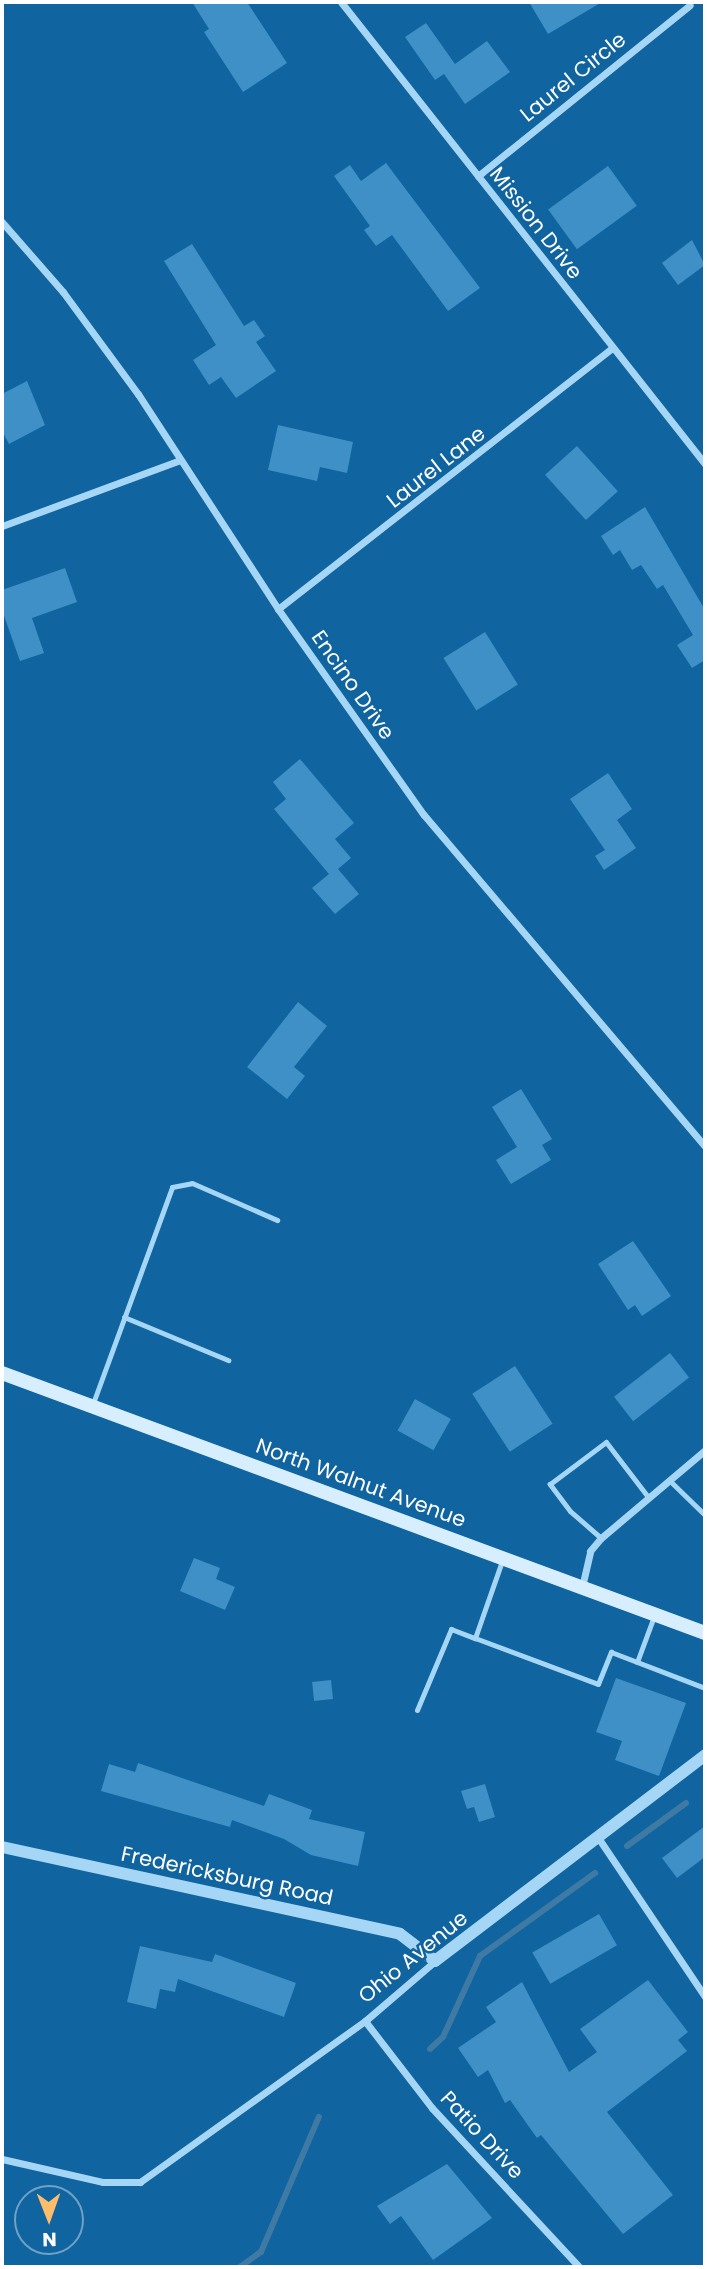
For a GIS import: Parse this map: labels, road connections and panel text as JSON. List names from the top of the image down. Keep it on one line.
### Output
{"streets":{"main road":["North Walnut Avenue"],"street":["Laurel Circle","Mission Drive","Laurel Lane","Encino Drive","Fredericksburg Road","Ohio Avenue","Patio Drive"]},"crossings":[["Laurel Circle","Mission Drive"],["Mission Drive","Laurel Lane"],["Laurel Lane","Encino Drive"],["Fredericksburg Road","Ohio Avenue"],["Ohio Avenue","Patio Drive"]],"north":"bottom"}
